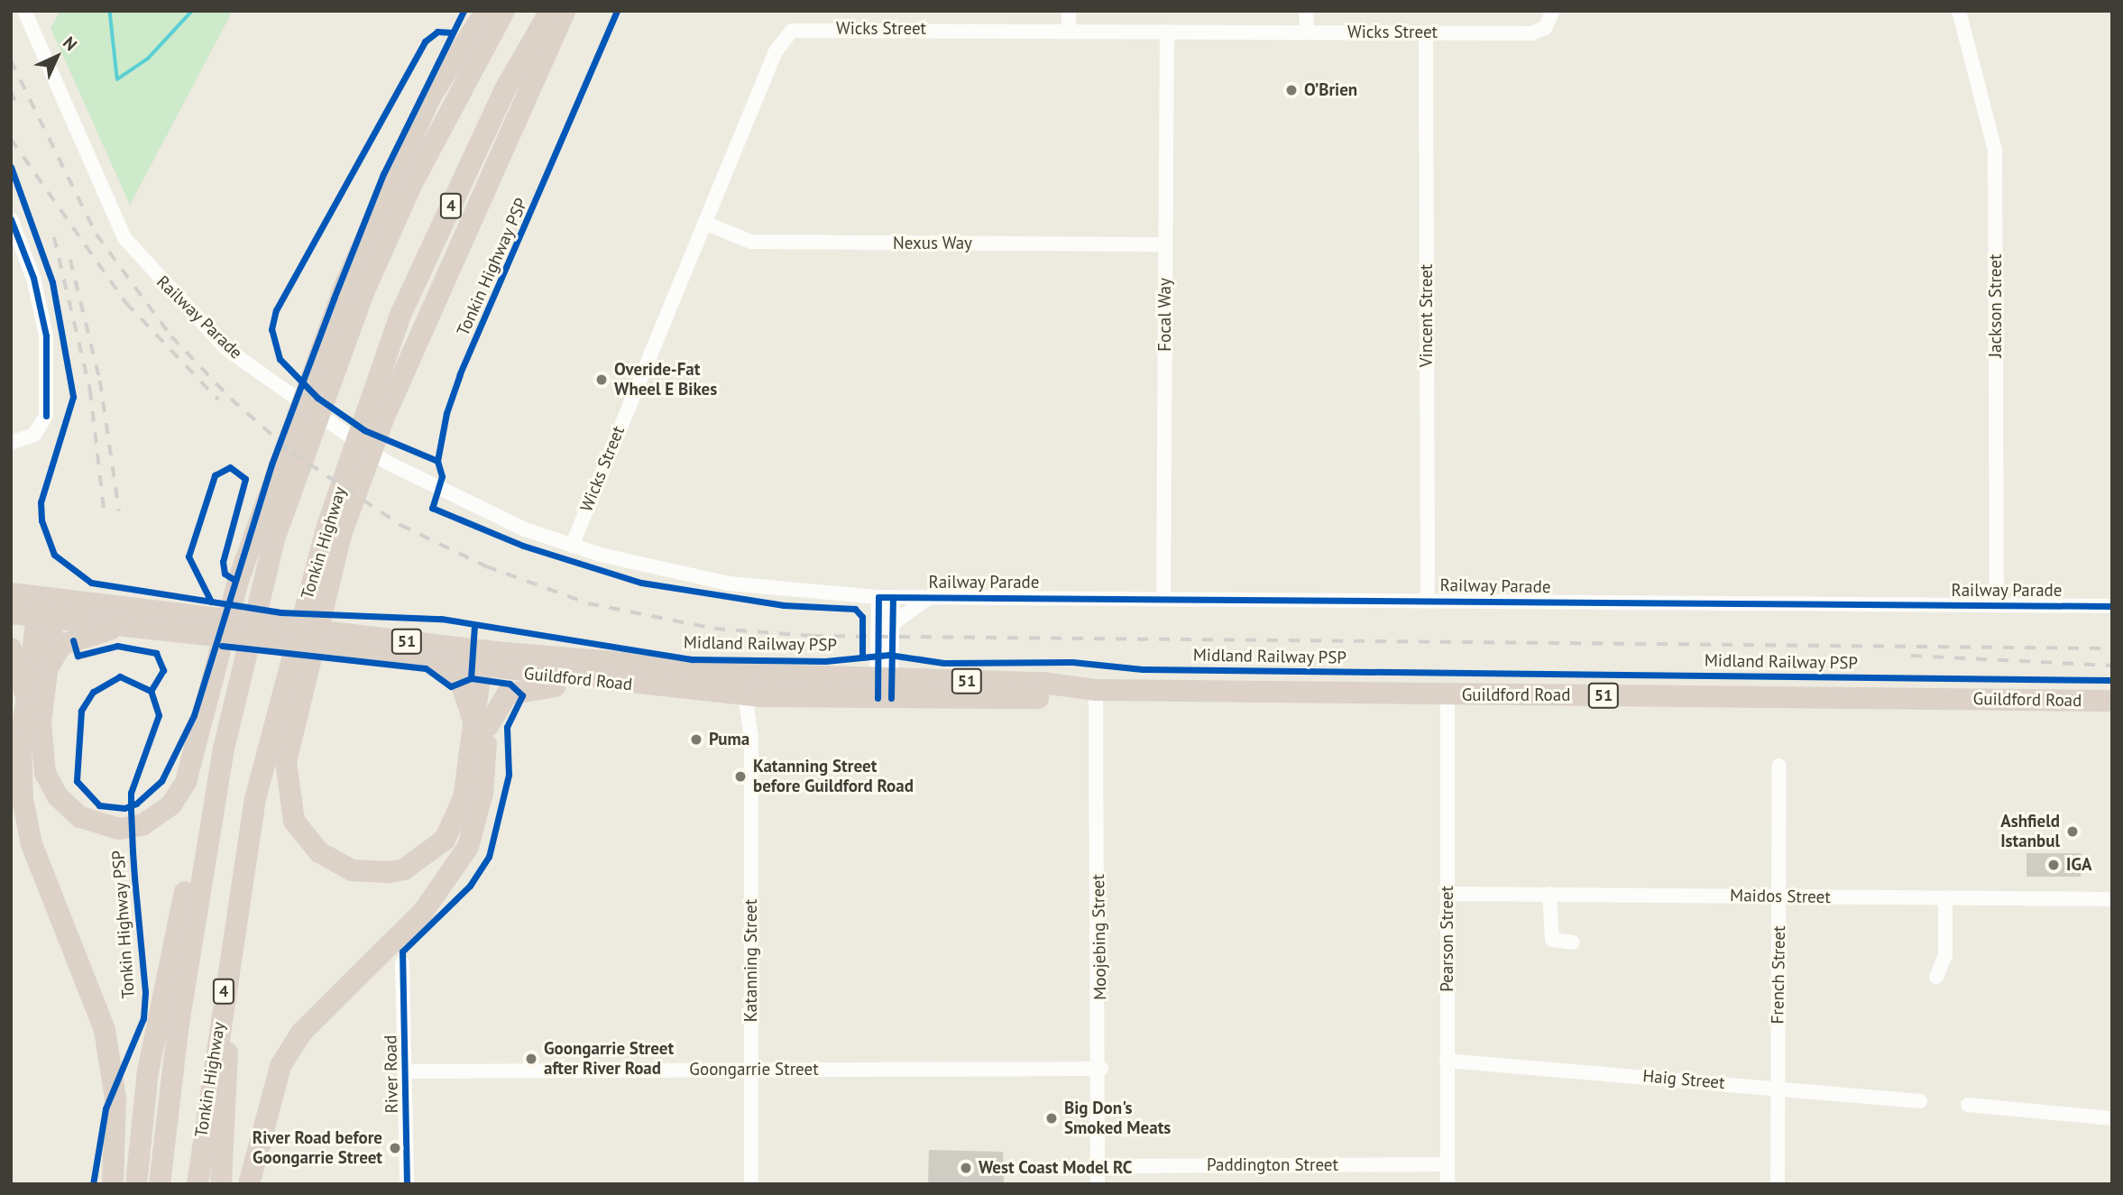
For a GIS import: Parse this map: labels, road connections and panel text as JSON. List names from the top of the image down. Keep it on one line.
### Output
{"streets":{"highway":["4","Tonkin Highway","51","Guildford Road"],"street":["Wicks Street","Nexus Way","Jackson Street","Focal Way","Vincent Street","Railway Parade","Maidos Street","Moojebing Street","Pearson Street","Katanning Street","French Street","Goongarrie Street","River Road","Haig Street","Paddington Street"],"cycle path":["Tonkin Highway PSP","Midland Railway PSP"]},"crossings":[["Wicks Street","Nexus Way"],["Wicks Street","Focal Way"],["Wicks Street","Vincent Street"],["Wicks Street","Railway Parade"],["Nexus Way","Focal Way"],["Jackson Street","Railway Parade"],["Focal Way","Railway Parade"],["Vincent Street","Railway Parade"],["Guildford Road","Moojebing Street"],["Guildford Road","Pearson Street"],["Guildford Road","Katanning Street"],["Maidos Street","Pearson Street"],["Maidos Street","French Street"],["Moojebing Street","Goongarrie Street"],["Moojebing Street","Paddington Street"],["Pearson Street","Haig Street"],["Pearson Street","Paddington Street"],["Katanning Street","Goongarrie Street"],["French Street","Haig Street"],["Goongarrie Street","River Road"]],"places":["O’Brien","Overide-Fat Wheel E Bikes","Puma","Katanning Street before Guildford Road","Ashfield Istanbul","IGA","Goongarrie Street after River Road","Big Don's Smoked Meats","River Road before Goongarrie Street","West Coast Model RC"],"north":"top right"}
